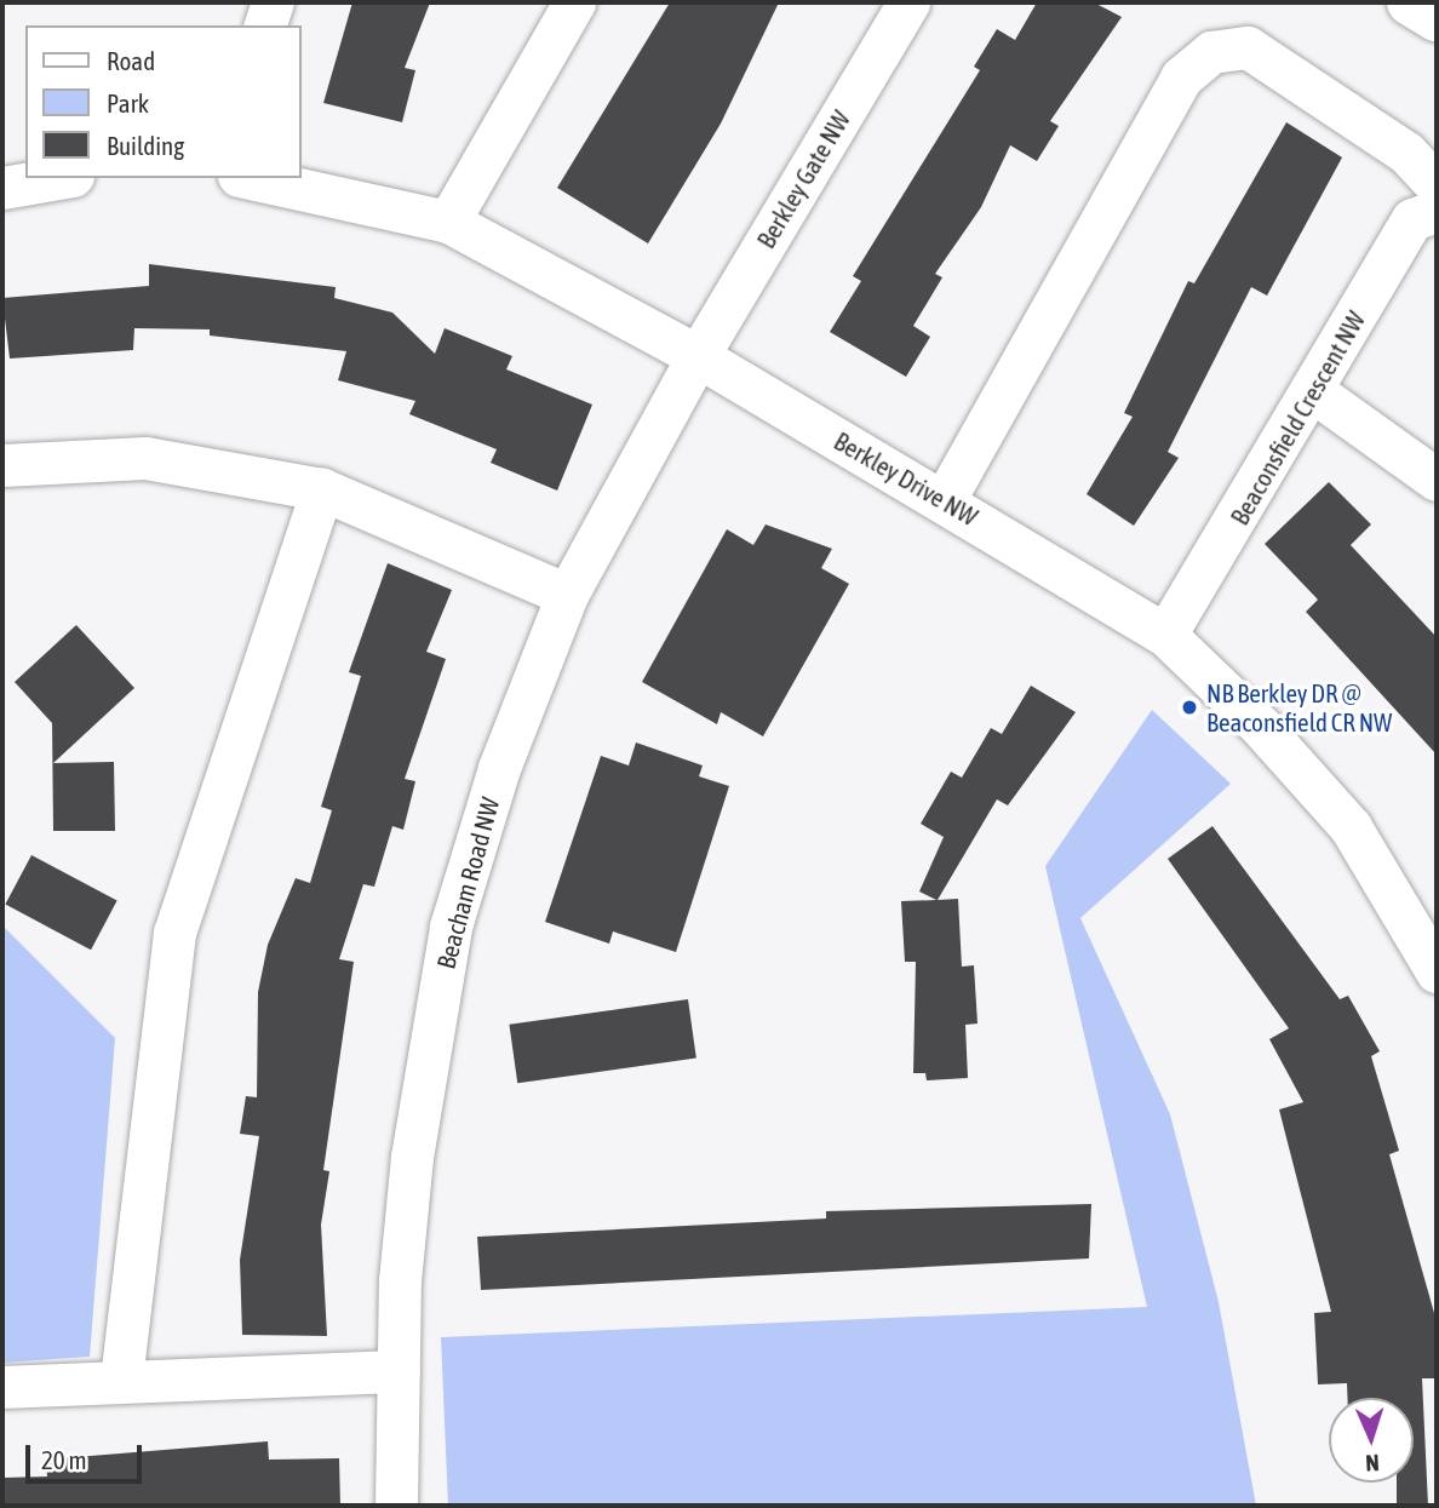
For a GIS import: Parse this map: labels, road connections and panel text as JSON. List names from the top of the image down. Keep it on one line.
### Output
{"streets":{"street":["Berkley Gate NW","Beaconsfield Crescent NW","Berkley Drive NW","Beacham Road NW"]},"crossings":[["Berkley Gate NW","Berkley Drive NW"],["Berkley Gate NW","Beacham Road NW"],["Beaconsfield Crescent NW","Berkley Drive NW"],["Berkley Drive NW","Beacham Road NW"]],"places":["NB Berkley DR @ Beaconsfield CR NW"],"legend":["Road","Park","Building"],"scale_bar":"20 m","north":"bottom"}
